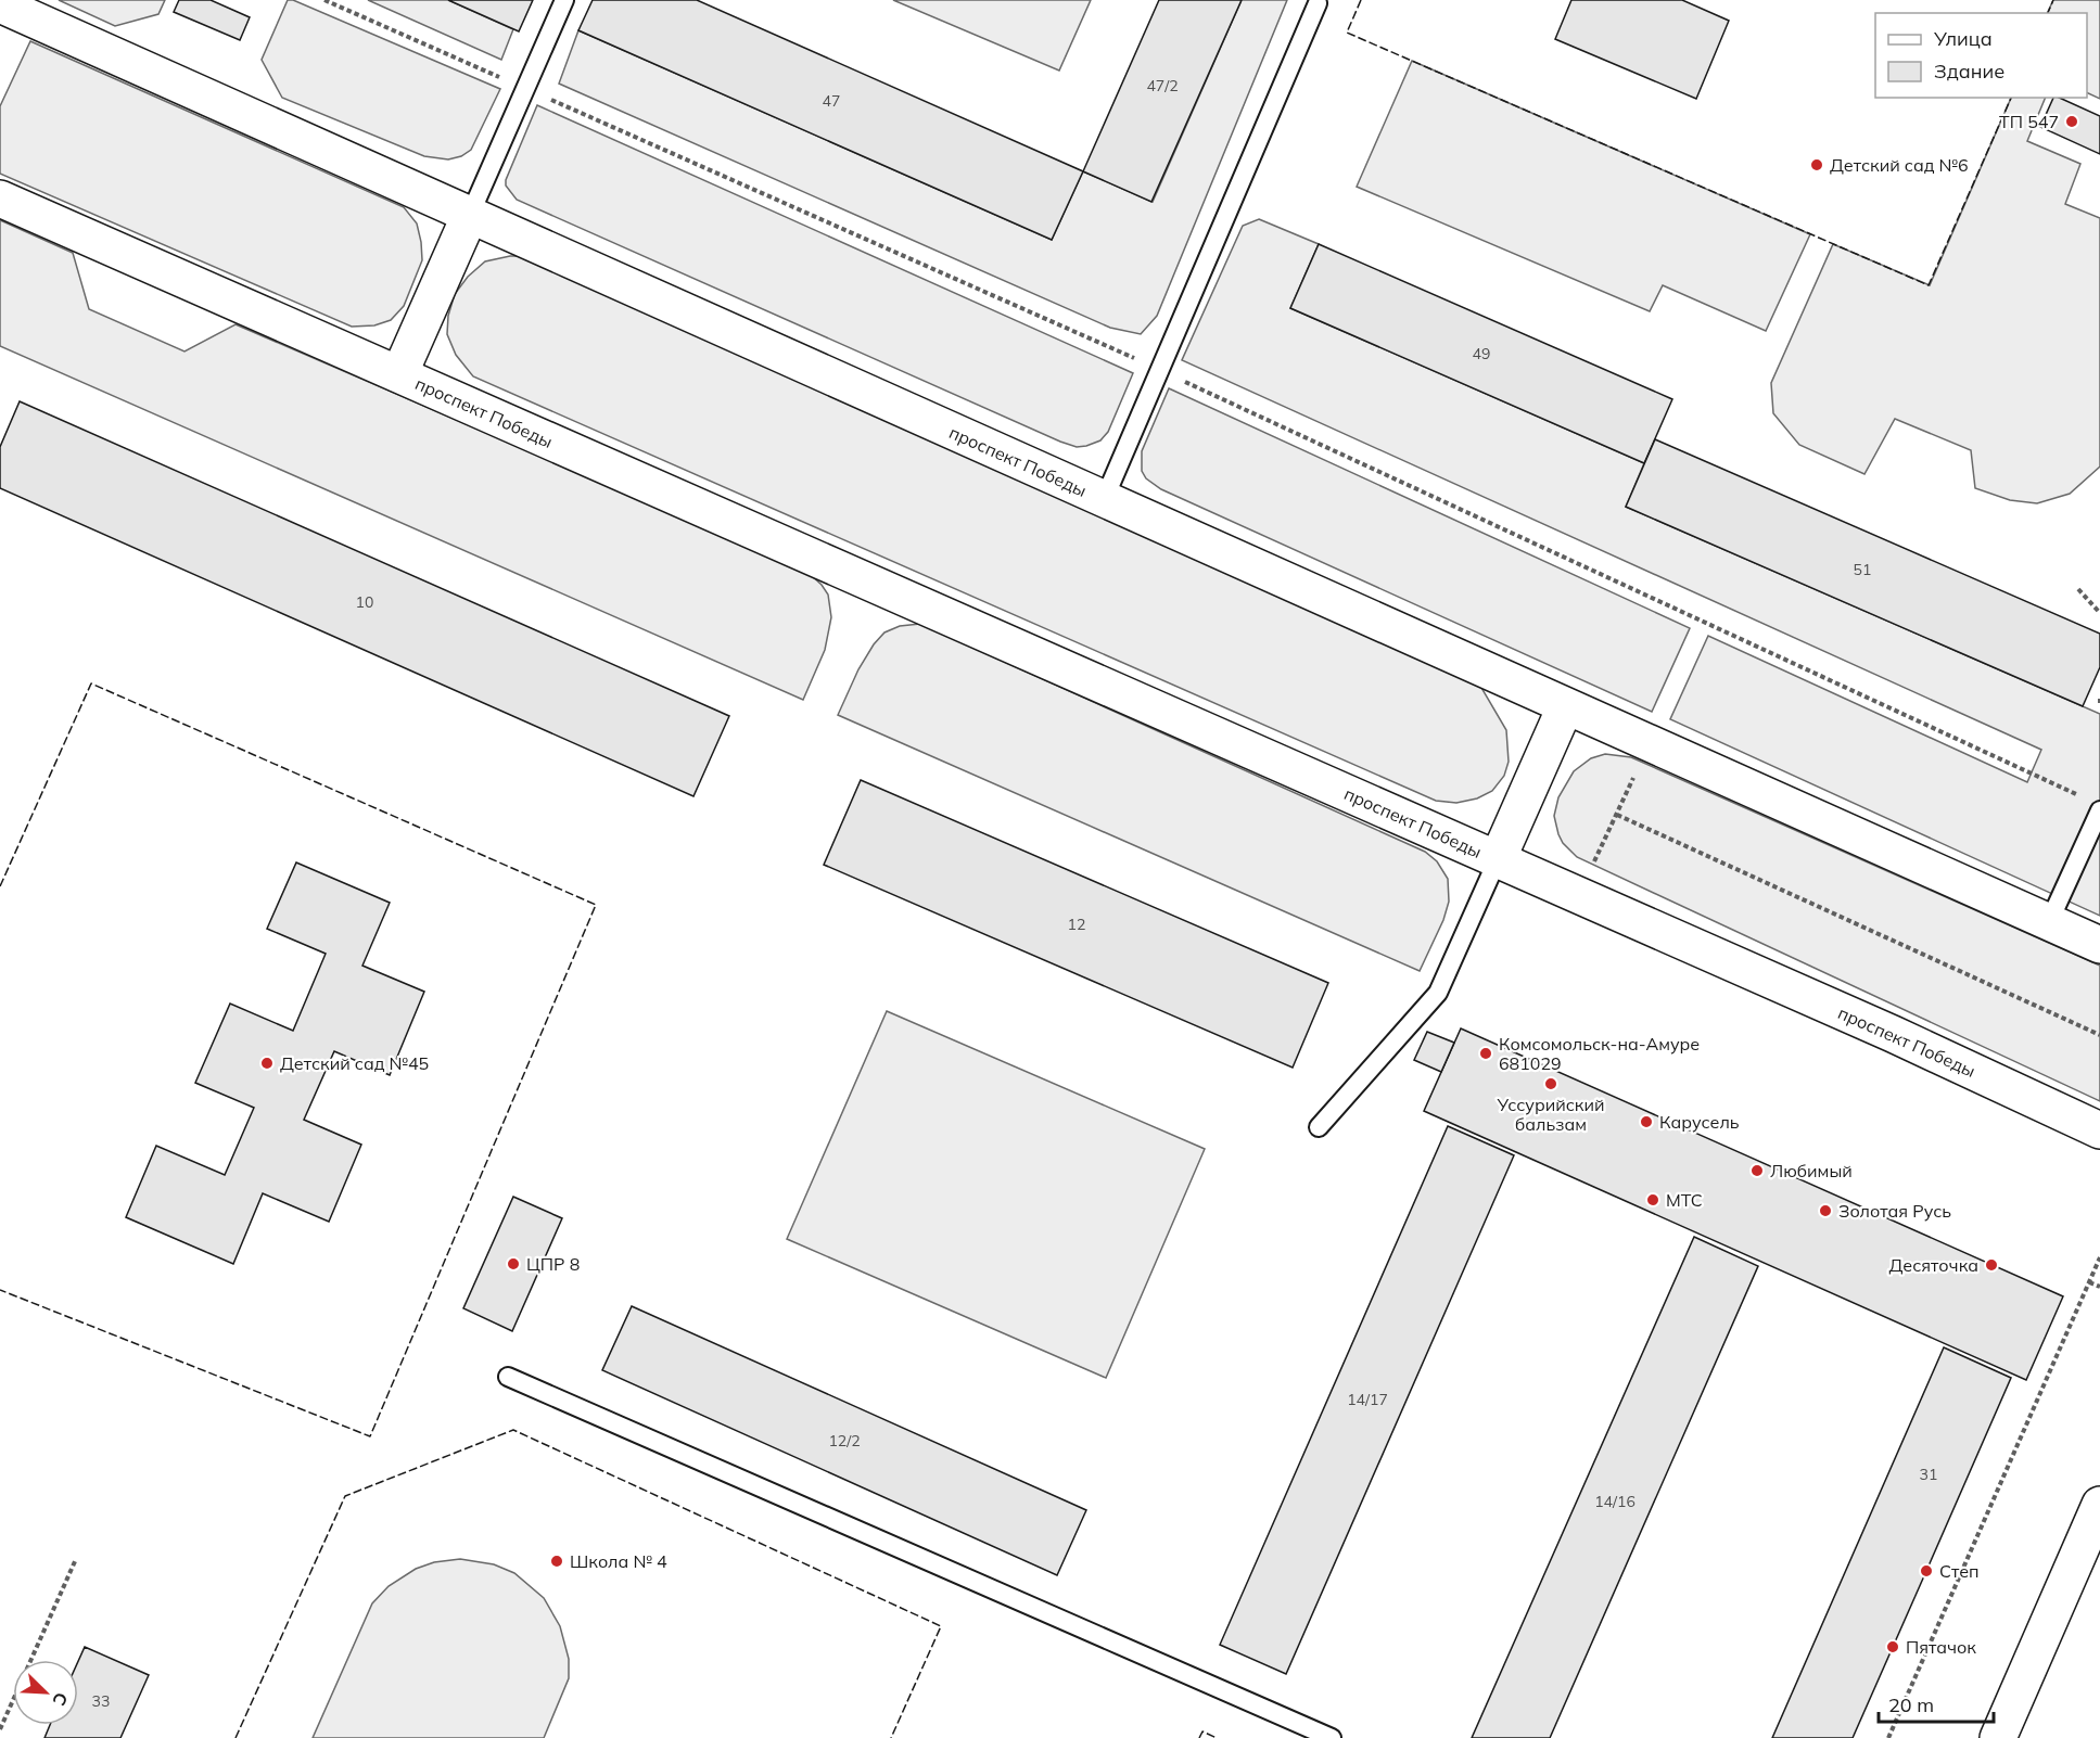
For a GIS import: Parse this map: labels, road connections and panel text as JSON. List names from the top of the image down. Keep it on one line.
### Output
{"streets":{"main road":["проспект Победы"]},"places":["ТП 547","Детский сад №6","Комсомольск-на-Амуре 681029","Детский сад №45","Уссурийский бальзам","Карусель","Любимый","МТС","Золотая Русь","ЦПР 8","Десяточка","Школа № 4","Степ","Пятачок"],"house_numbers":["47/2","47","49","51","10","12","14/17","12/2","31","14/16","33"],"legend":["Улица","Здание"],"scale_bar":"20 m","north":"bottom right"}
